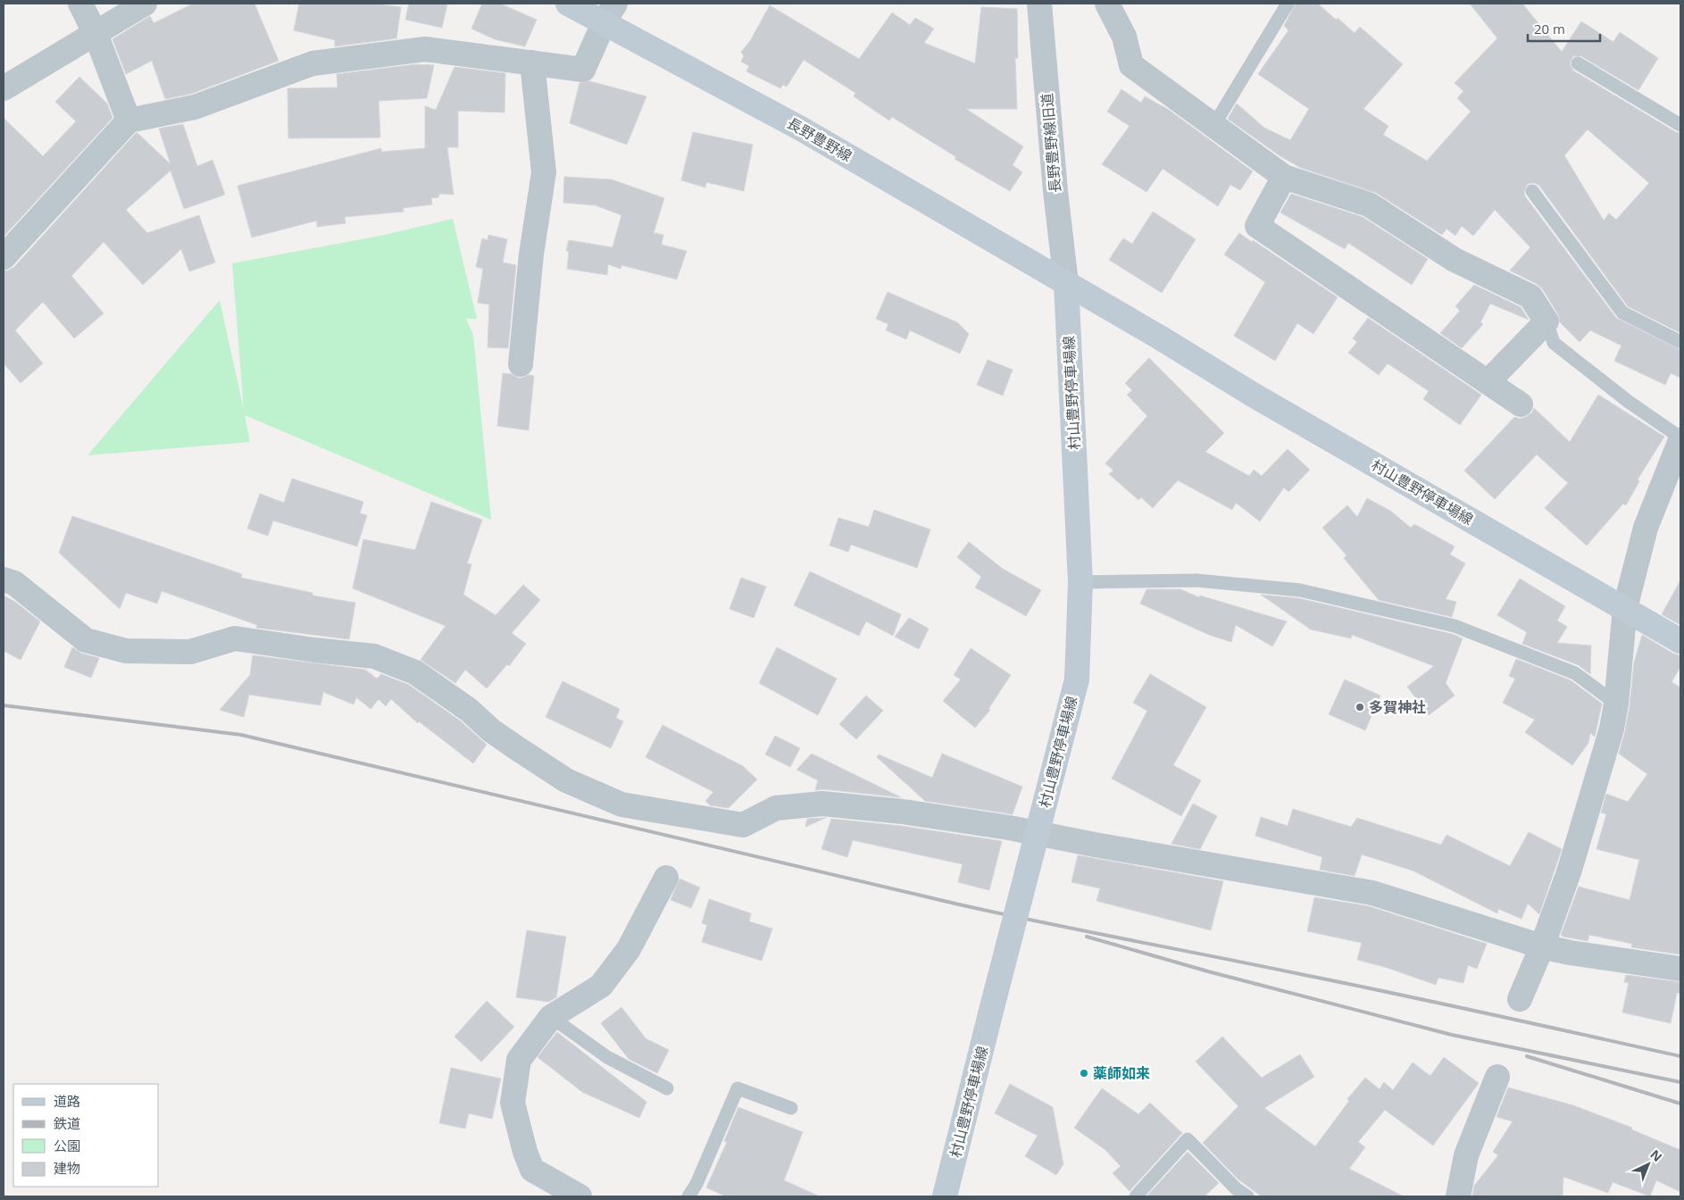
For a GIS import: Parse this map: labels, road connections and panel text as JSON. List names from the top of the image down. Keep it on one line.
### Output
{"streets":{"main road":["長野豊野線","村山豊野停車場線"],"street":["長野豊野線旧道"]},"crossings":[["長野豊野線","長野豊野線旧道"],["長野豊野線","村山豊野停車場線"],["長野豊野線旧道","村山豊野停車場線"]],"places":["多賀神社","薬師如来"],"legend":["道路","鉄道","公園","建物"],"scale_bar":"20 m","north":"top right"}
